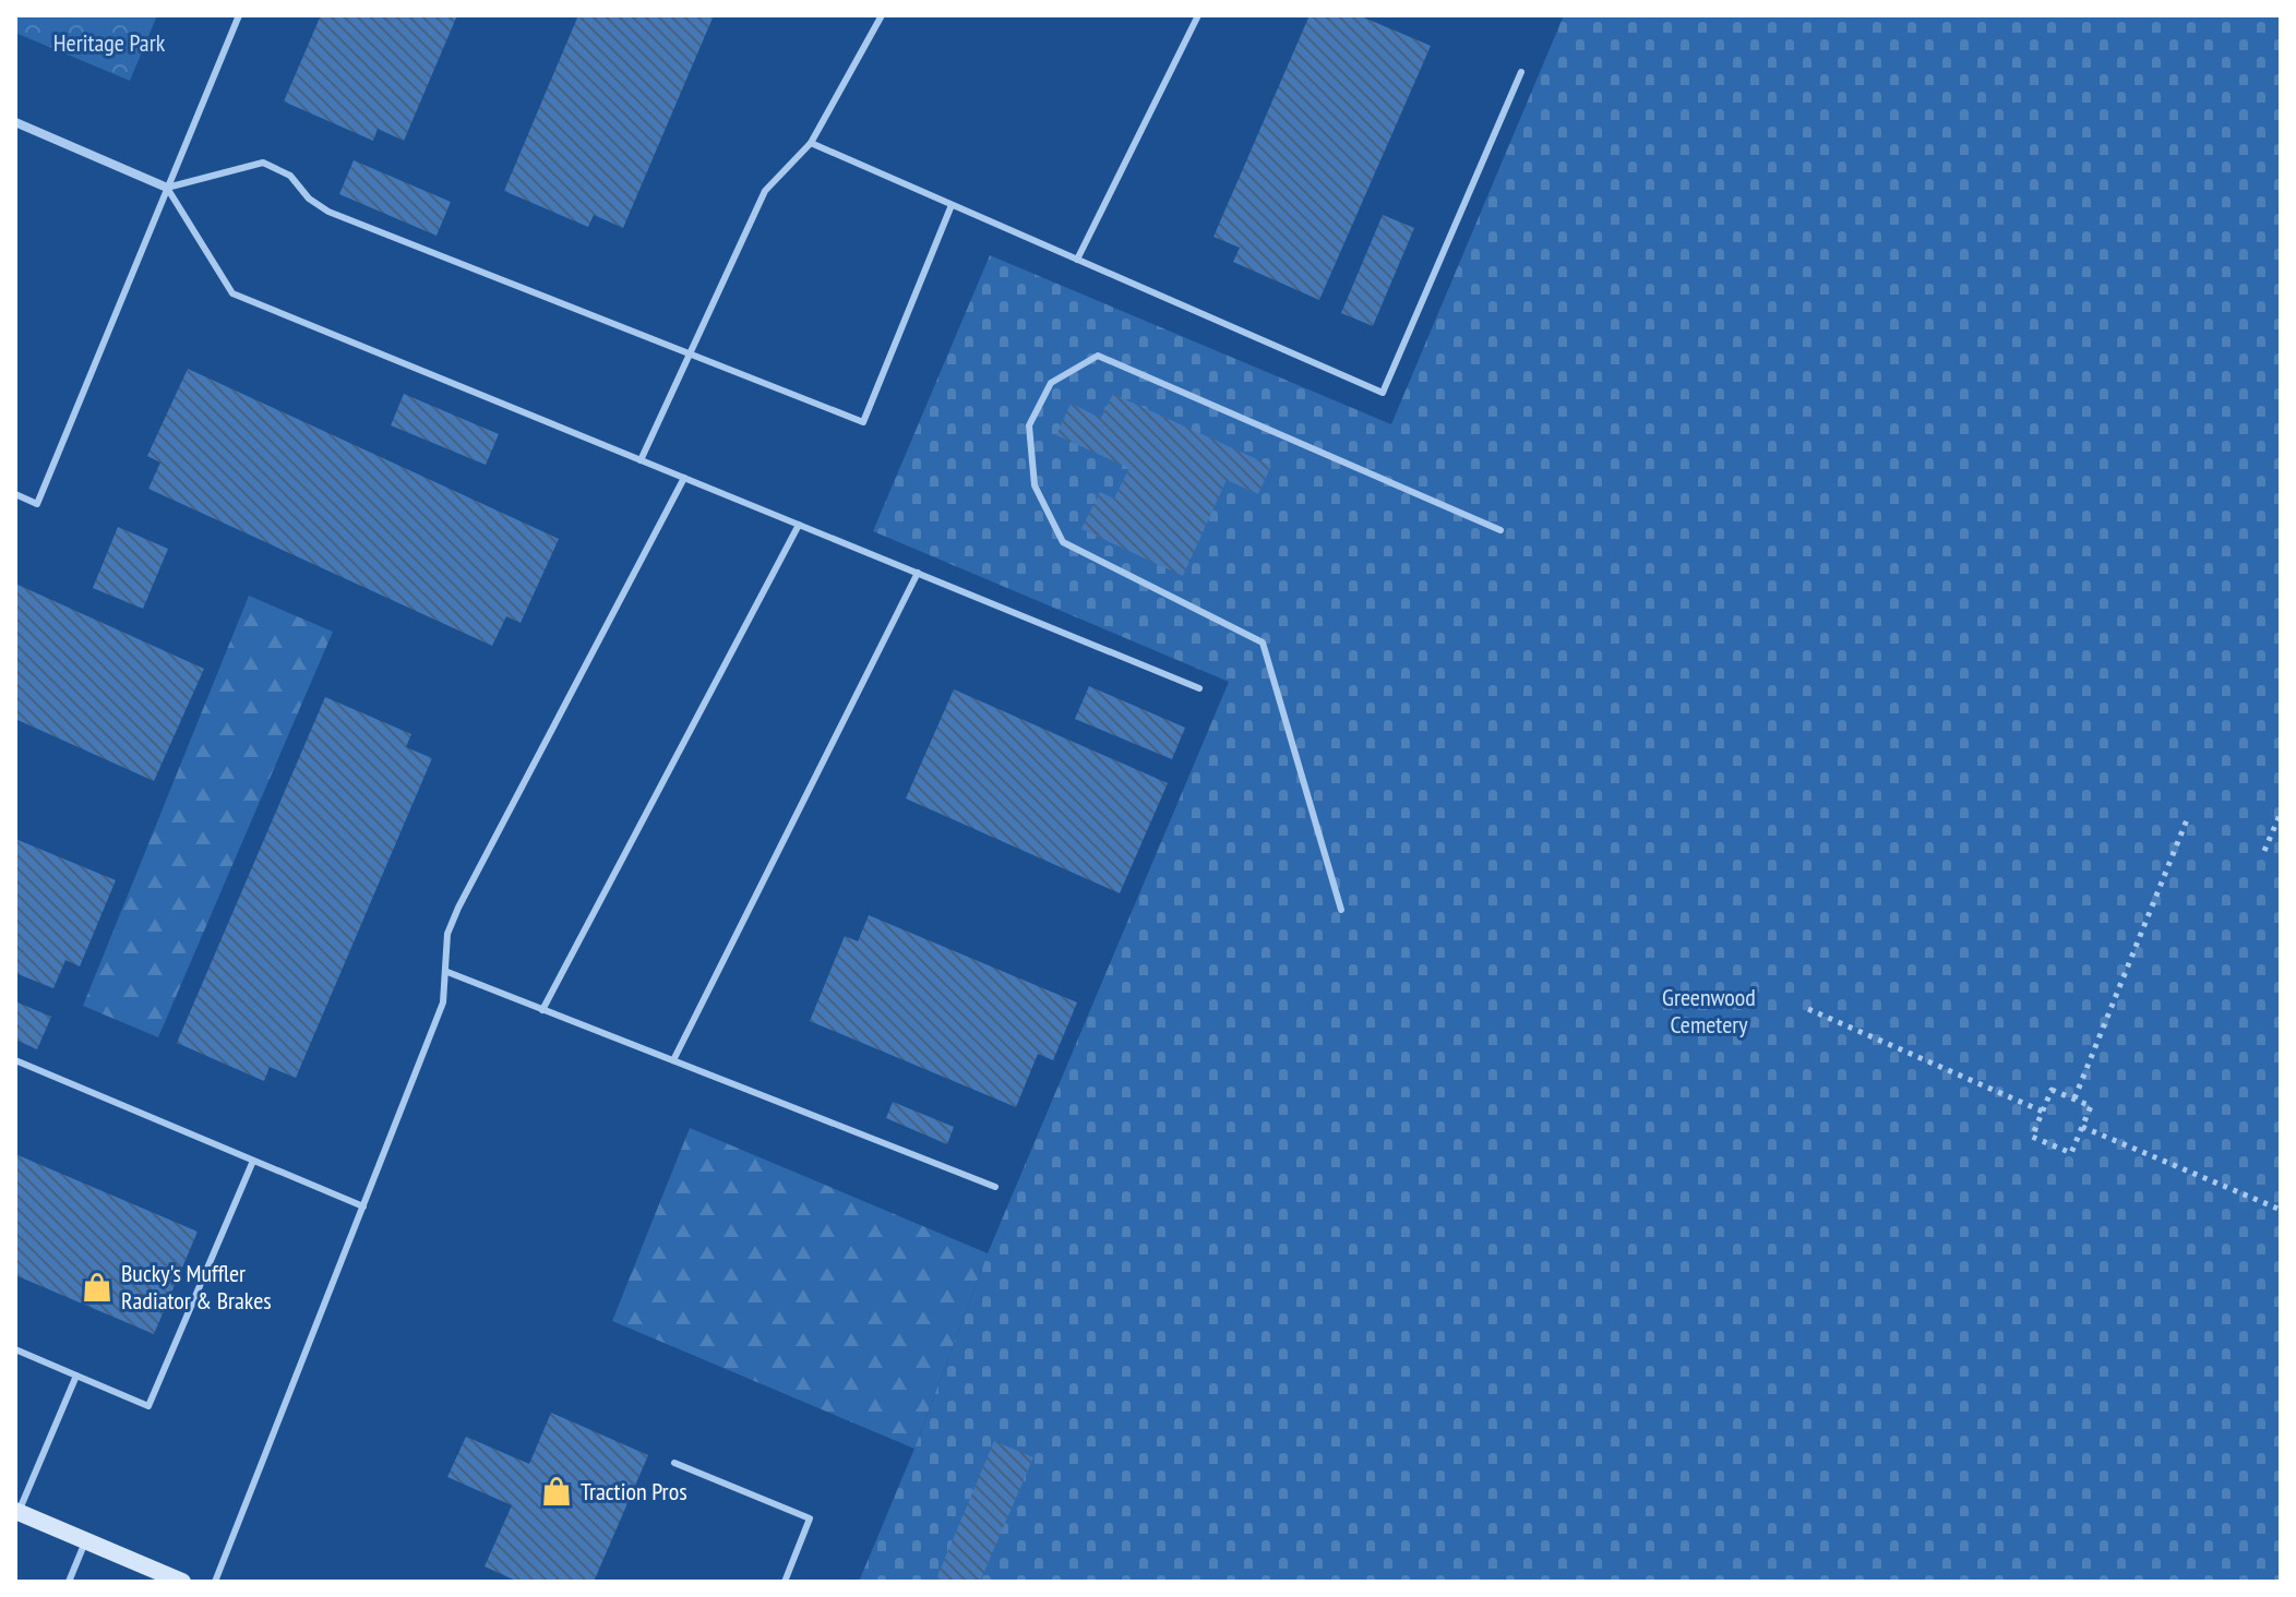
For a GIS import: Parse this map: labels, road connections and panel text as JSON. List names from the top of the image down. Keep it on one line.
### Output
{"parks":["Heritage Park","Greenwood Cemetery"],"places":{"shop":["Bucky's Muffler Radiator & Brakes","Traction Pros"]}}
